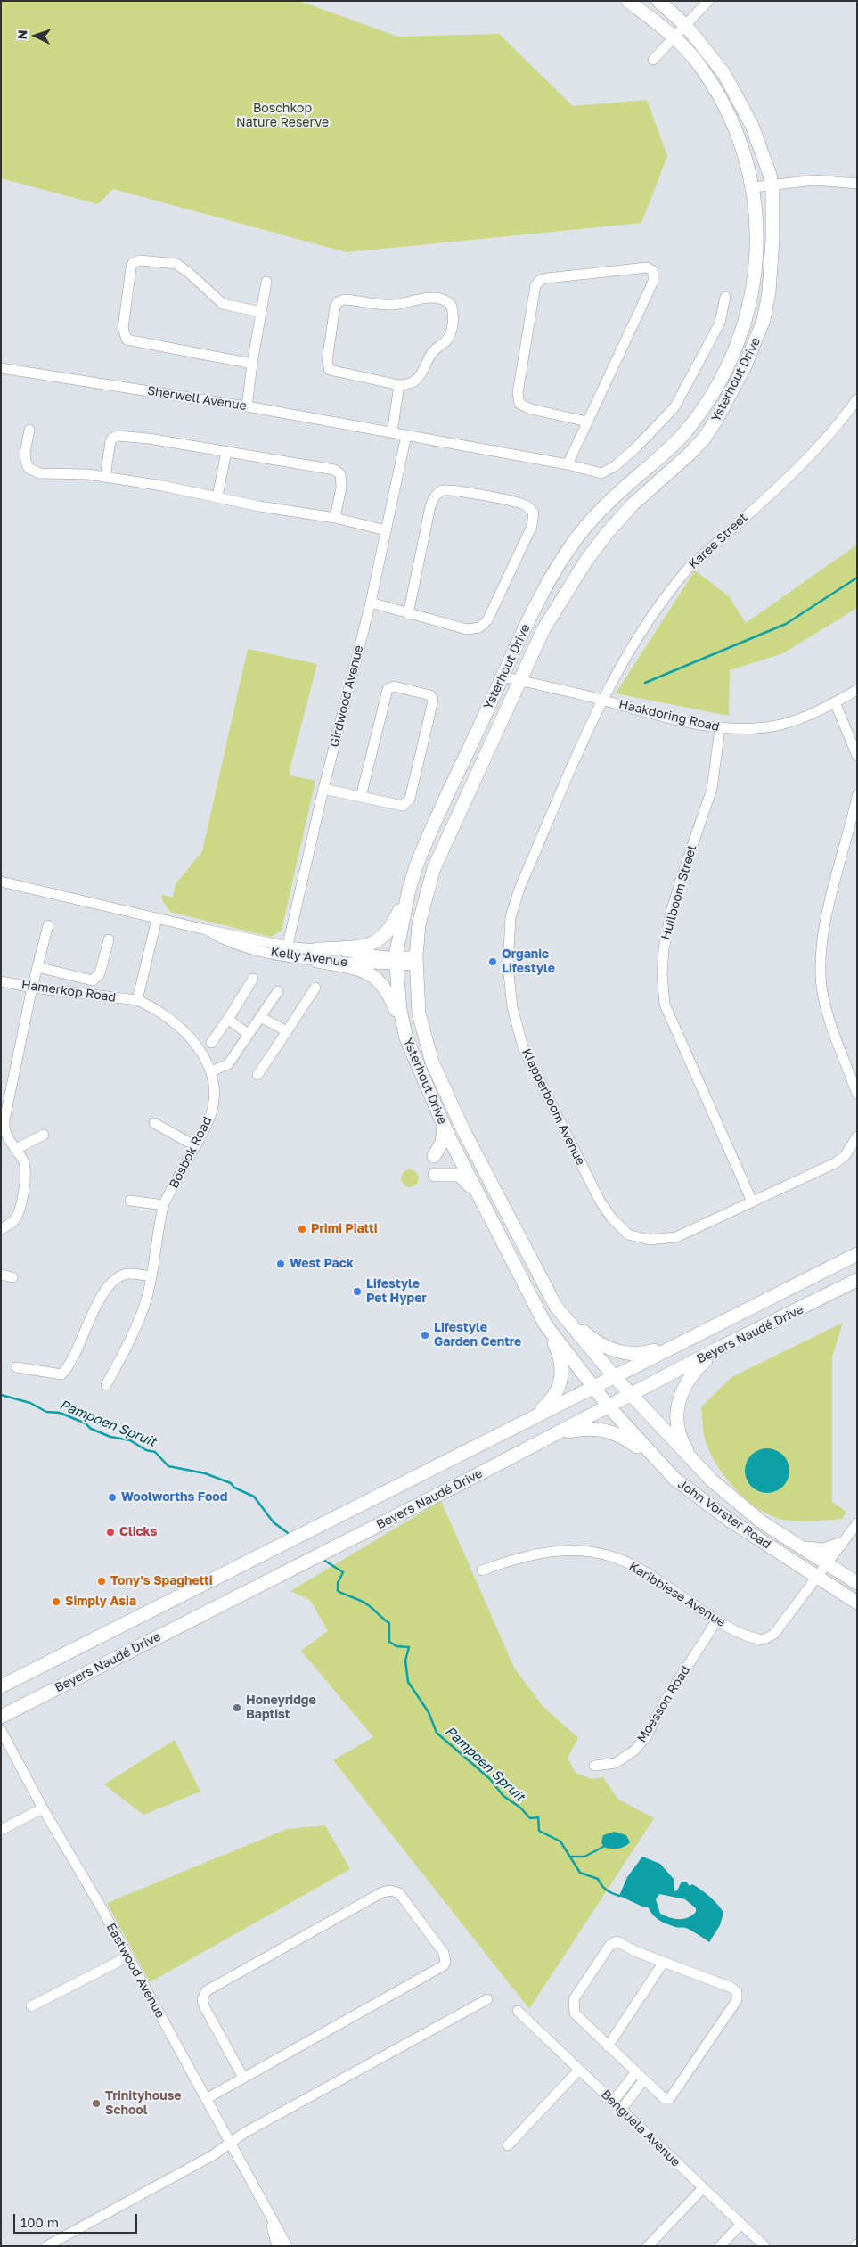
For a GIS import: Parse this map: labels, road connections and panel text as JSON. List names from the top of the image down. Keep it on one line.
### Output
{"streets":{"main road":["Ysterhout Drive","Beyers Naudé Drive","John Vorster Road"],"street":["Sherwell Avenue","Karee Street","Girdwood Avenue","Haakdoring Road","Huilboom Street","Kelly Avenue","Hamerkop Road","Klapperboom Avenue","Bosbok Road","Karibbiese Avenue","Moesson Road","Eastwood Avenue","Benguela Avenue"]},"crossings":[["Ysterhout Drive","Haakdoring Road"],["Ysterhout Drive","Kelly Avenue"],["Ysterhout Drive","Beyers Naudé Drive"],["Ysterhout Drive","John Vorster Road"],["Sherwell Avenue","Girdwood Avenue"],["Karee Street","Haakdoring Road"],["Karee Street","Klapperboom Avenue"],["Girdwood Avenue","Kelly Avenue"],["Haakdoring Road","Huilboom Street"],["Haakdoring Road","Klapperboom Avenue"],["Huilboom Street","Klapperboom Avenue"],["Hamerkop Road","Bosbok Road"],["Beyers Naudé Drive","John Vorster Road"],["John Vorster Road","Karibbiese Avenue"],["Karibbiese Avenue","Moesson Road"]],"water":["Pampoen Spruit"],"parks":["Boschkop Nature Reserve"],"places":["Organic Lifestyle","Primi Piatti","West Pack","Lifestyle Pet Hyper","Lifestyle Garden Centre","Woolworths Food","Clicks","Tony's Spaghetti","Simply Asia","Honeyridge Baptist","Trinityhouse School"],"scale_bar":"100 m","north":"left"}
